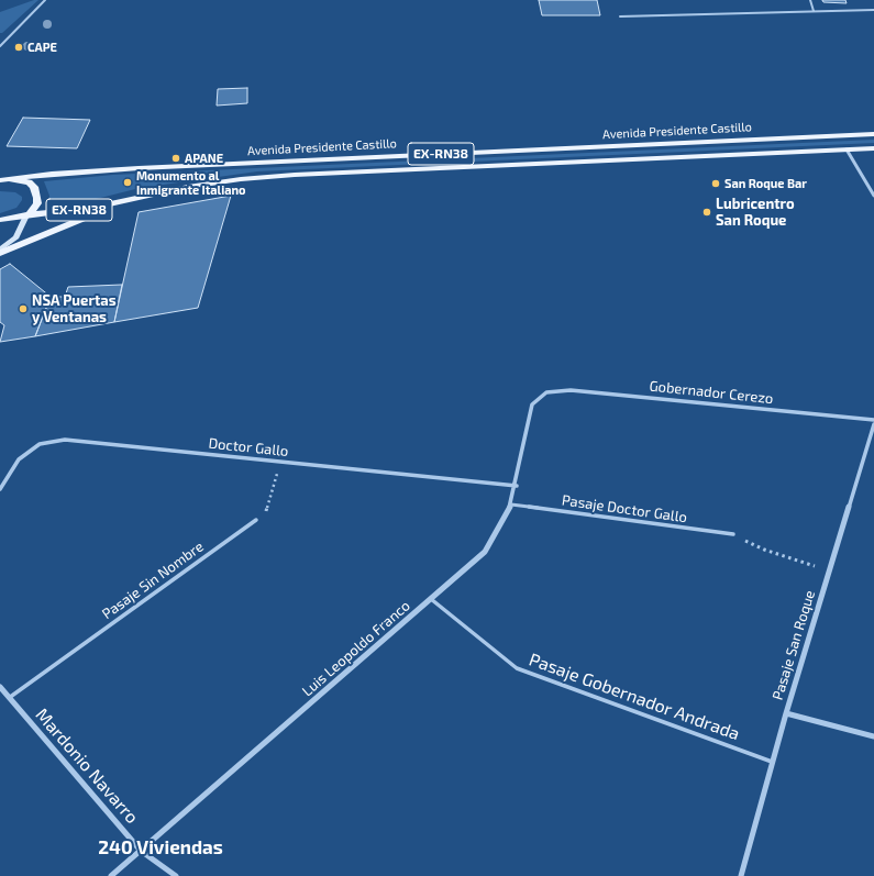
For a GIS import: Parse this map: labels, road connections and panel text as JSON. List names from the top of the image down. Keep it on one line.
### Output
{"streets":{"main road":["Avenida Presidente Castillo","EX-RN38"],"street":["Gobernador Cerezo","Doctor Gallo","Pasaje San Roque","Luis Leopoldo Franco","Mardonio Navarro"],"lane":["Pasaje Doctor Gallo","Pasaje Sin Nombre","Pasaje Gobernador Andrada"]},"crossings":[["Gobernador Cerezo","Luis Leopoldo Franco"],["Doctor Gallo","Luis Leopoldo Franco"],["Pasaje Doctor Gallo","Luis Leopoldo Franco"],["Pasaje Sin Nombre","Mardonio Navarro"],["Pasaje San Roque","Pasaje Gobernador Andrada"],["Luis Leopoldo Franco","Pasaje Gobernador Andrada"],["Luis Leopoldo Franco","Mardonio Navarro"]],"districts":["240 Viviendas"],"places":["CAPE","APANE","Monumento al Inmigrante Italiano","San Roque Bar","Lubricentro San Roque","NSA Puertas y Ventanas"]}
